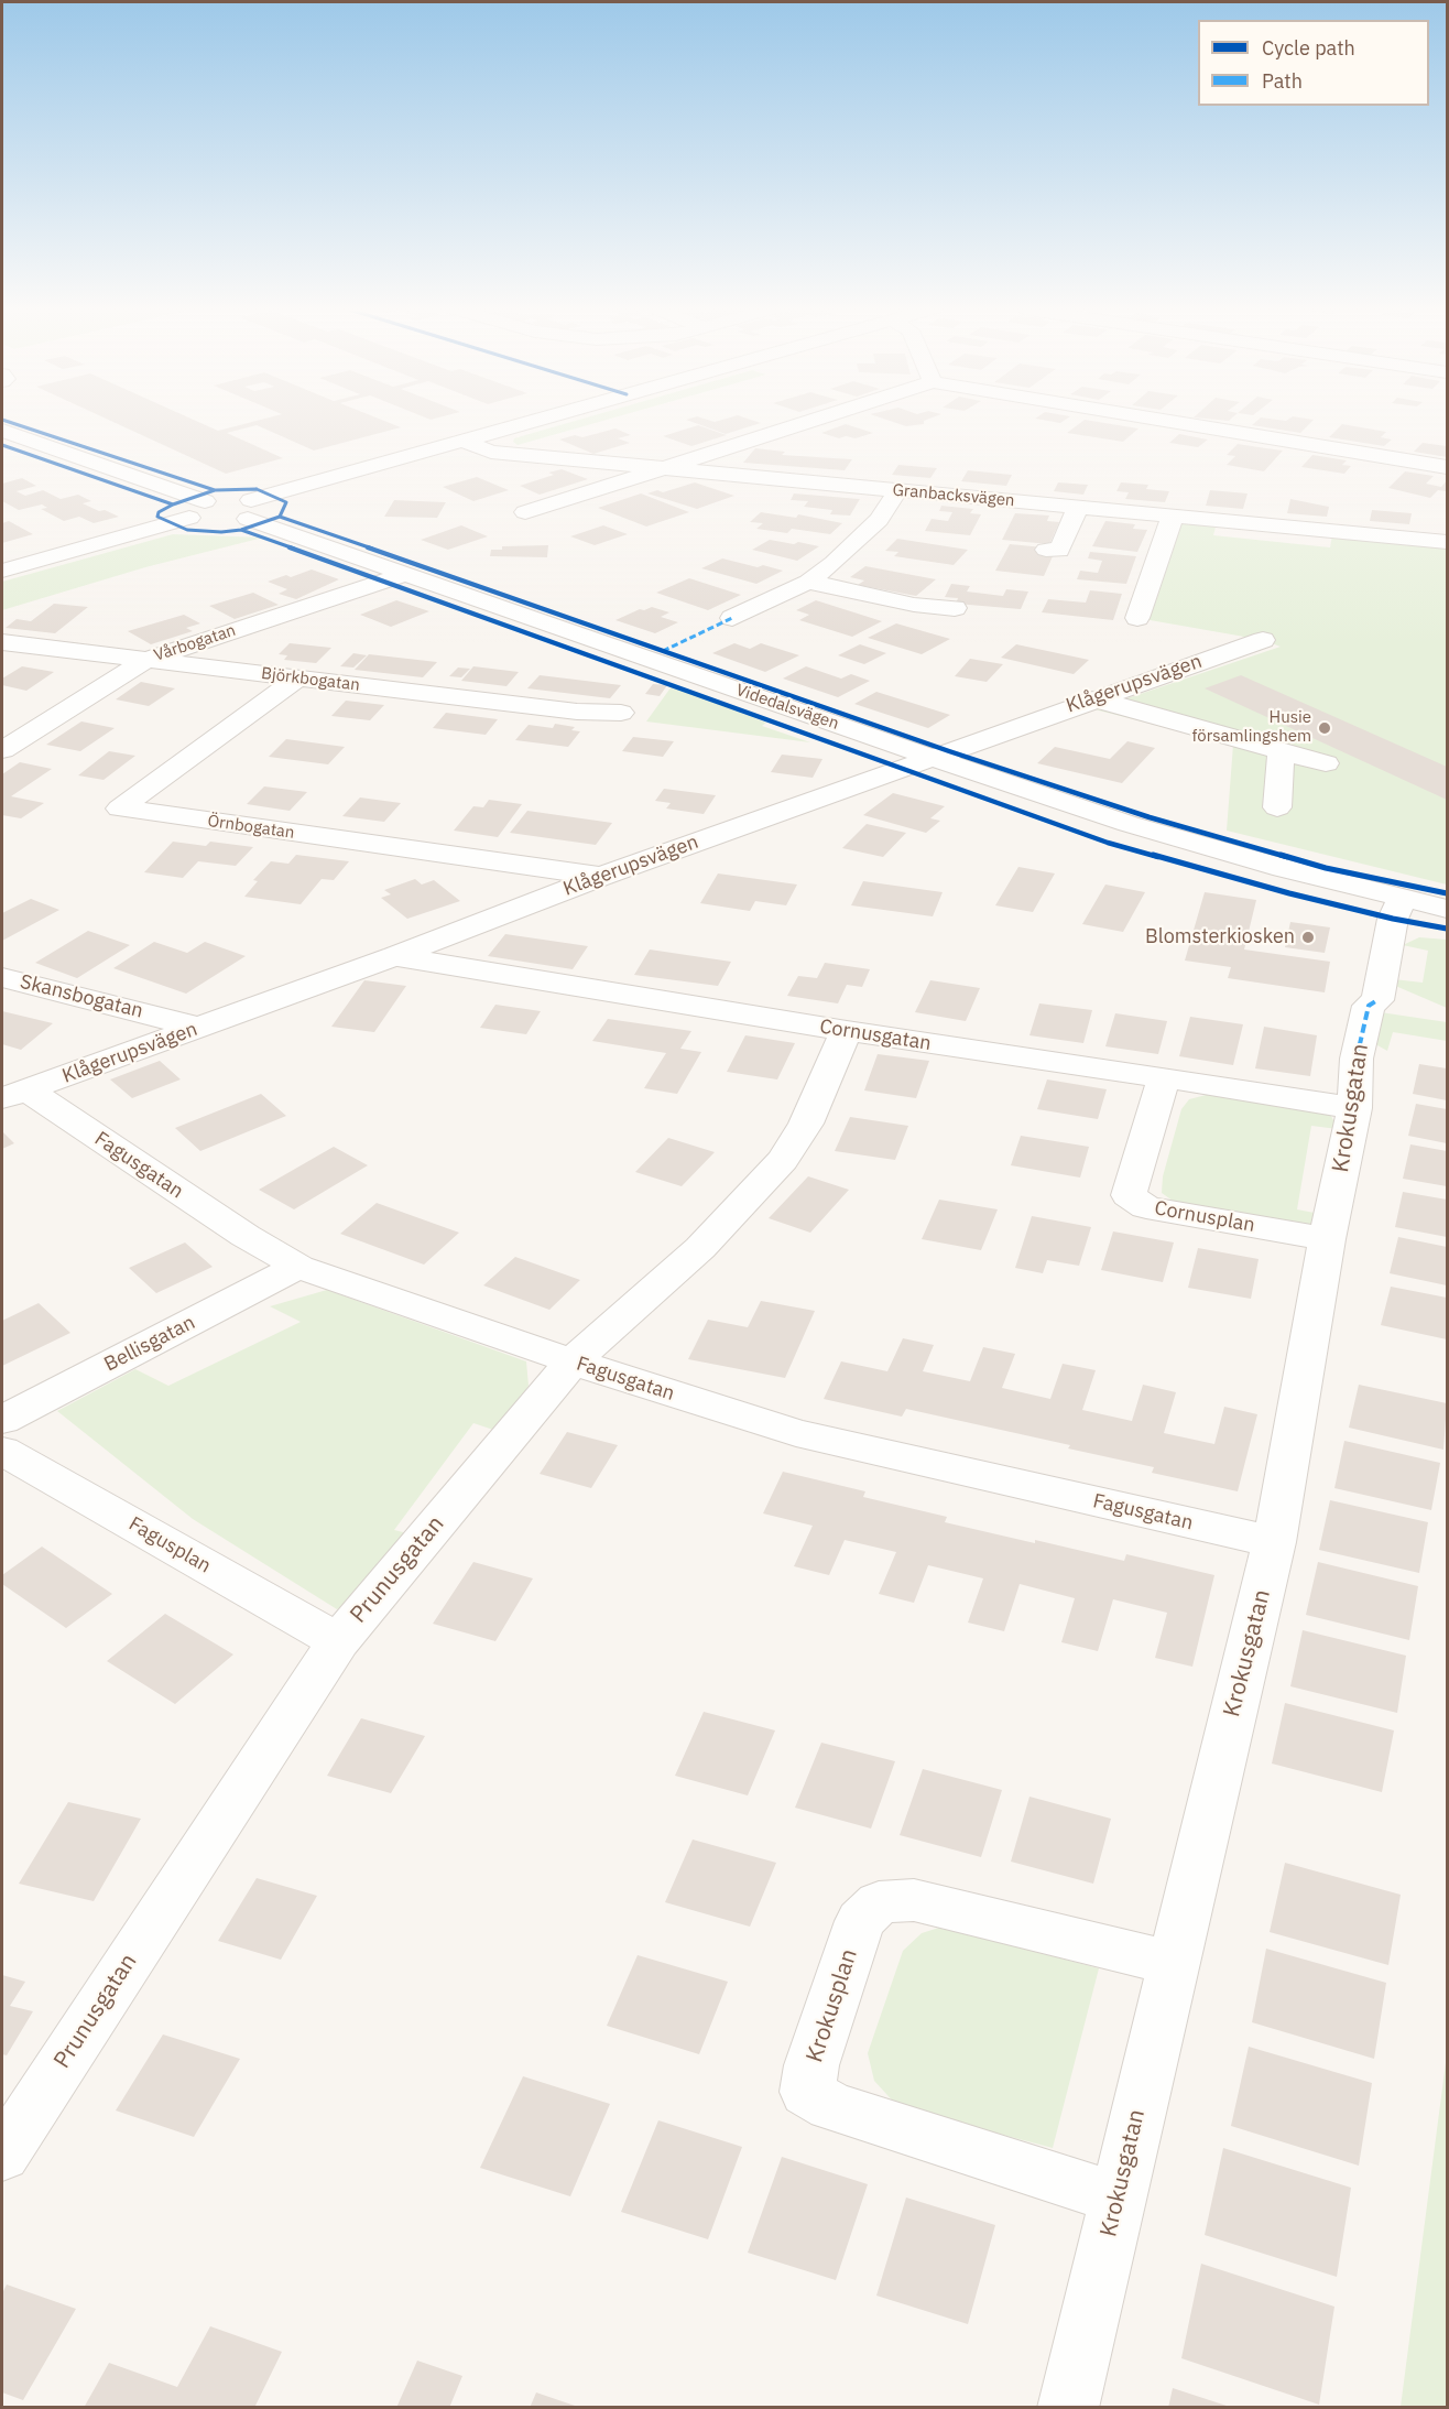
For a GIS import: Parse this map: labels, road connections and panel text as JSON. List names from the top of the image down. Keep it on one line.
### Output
{"streets":{"street":["Granbacksvägen","Vårbogatan","Björkbogatan","Klågerupsvägen","Videdalsvägen","Örnbogatan","Skansbogatan","Cornusgatan","Krokusgatan","Fagusgatan","Cornusplan","Bellisgatan","Fagusplan","Prunusgatan","Krokusplan"]},"crossings":[["Vårbogatan","Björkbogatan"],["Vårbogatan","Videdalsvägen"],["Björkbogatan","Örnbogatan"],["Klågerupsvägen","Videdalsvägen"],["Klågerupsvägen","Örnbogatan"],["Klågerupsvägen","Skansbogatan"],["Klågerupsvägen","Cornusgatan"],["Klågerupsvägen","Fagusgatan"],["Videdalsvägen","Krokusgatan"],["Cornusgatan","Krokusgatan"],["Cornusgatan","Cornusplan"],["Cornusgatan","Prunusgatan"],["Krokusgatan","Fagusgatan"],["Krokusgatan","Cornusplan"],["Krokusgatan","Krokusplan"],["Fagusgatan","Bellisgatan"],["Fagusgatan","Prunusgatan"],["Fagusplan","Prunusgatan"]],"places":["Husie församlingshem","Blomsterkiosken"],"legend":["Cycle path","Path"]}
